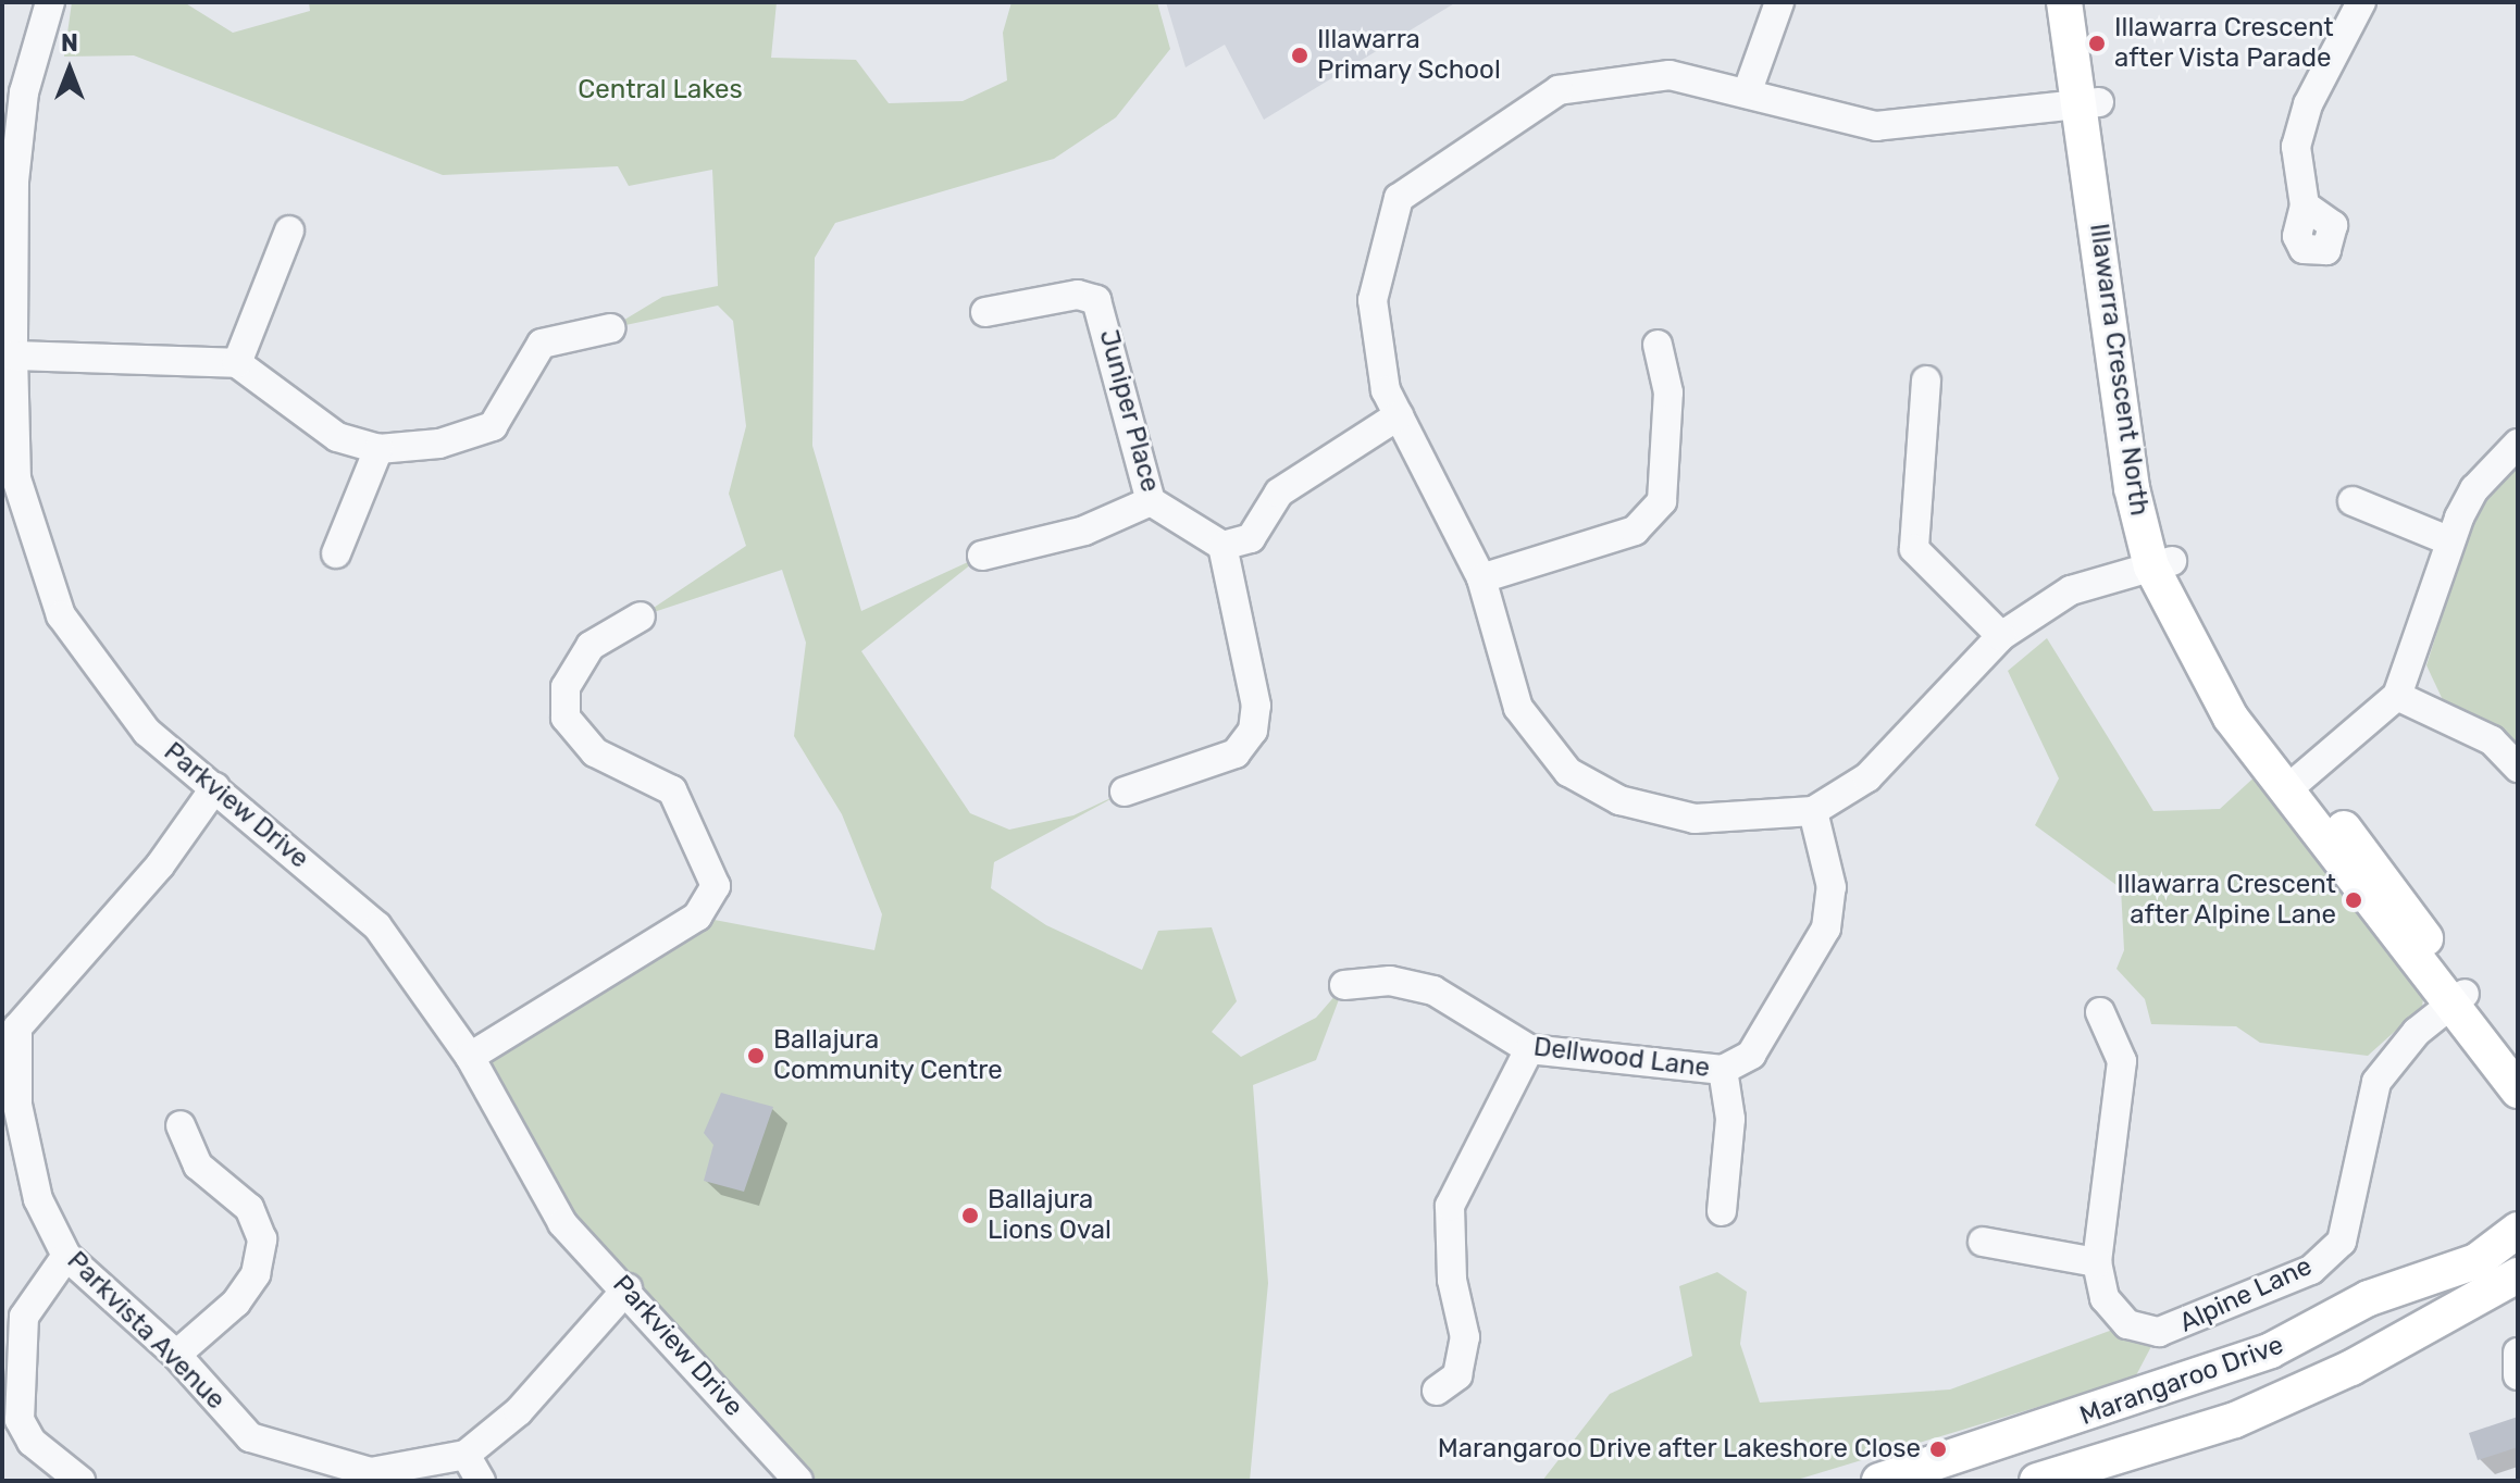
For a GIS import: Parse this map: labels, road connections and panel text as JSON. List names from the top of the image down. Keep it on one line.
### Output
{"streets":{"main road":["Illawarra Crescent North","Marangaroo Drive"],"street":["Juniper Place","Parkview Drive","Dellwood Lane","Alpine Lane","Parkvista Avenue"]},"crossings":[["Illawarra Crescent North","Alpine Lane"],["Parkview Drive","Parkvista Avenue"]],"parks":["Central Lakes"],"places":["Illawarra Crescent after Vista Parade","Illawarra Primary School","Illawarra Crescent after Alpine Lane","Ballajura Community Centre","Ballajura Lions Oval","Marangaroo Drive after Lakeshore Close"],"north":"top"}
